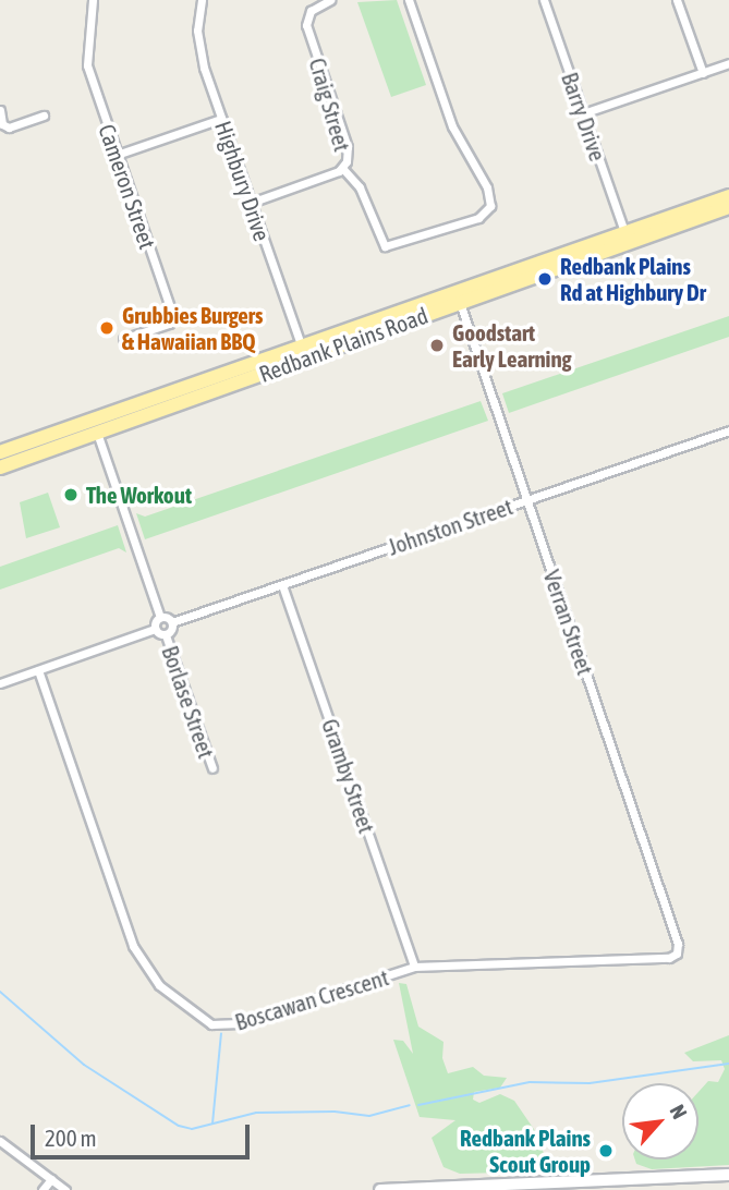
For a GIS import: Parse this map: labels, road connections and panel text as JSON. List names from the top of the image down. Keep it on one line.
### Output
{"streets":{"main road":["Redbank Plains Road"],"street":["Craig Street","Barry Drive","Highbury Drive","Cameron Street","Johnston Street","Verran Street","Borlase Street","Gramby Street","Boscawan Crescent"]},"crossings":[["Craig Street","Highbury Drive"],["Barry Drive","Redbank Plains Road"],["Highbury Drive","Redbank Plains Road"],["Redbank Plains Road","Verran Street"],["Johnston Street","Verran Street"],["Johnston Street","Gramby Street"],["Verran Street","Boscawan Crescent"],["Gramby Street","Boscawan Crescent"]],"places":["Redbank Plains Rd at Highbury Dr","Grubbies Burgers & Hawaiian BBQ","Goodstart Early Learning","The Workout","Redbank Plains Scout Group"],"scale_bar":"200 m","north":"top right"}
